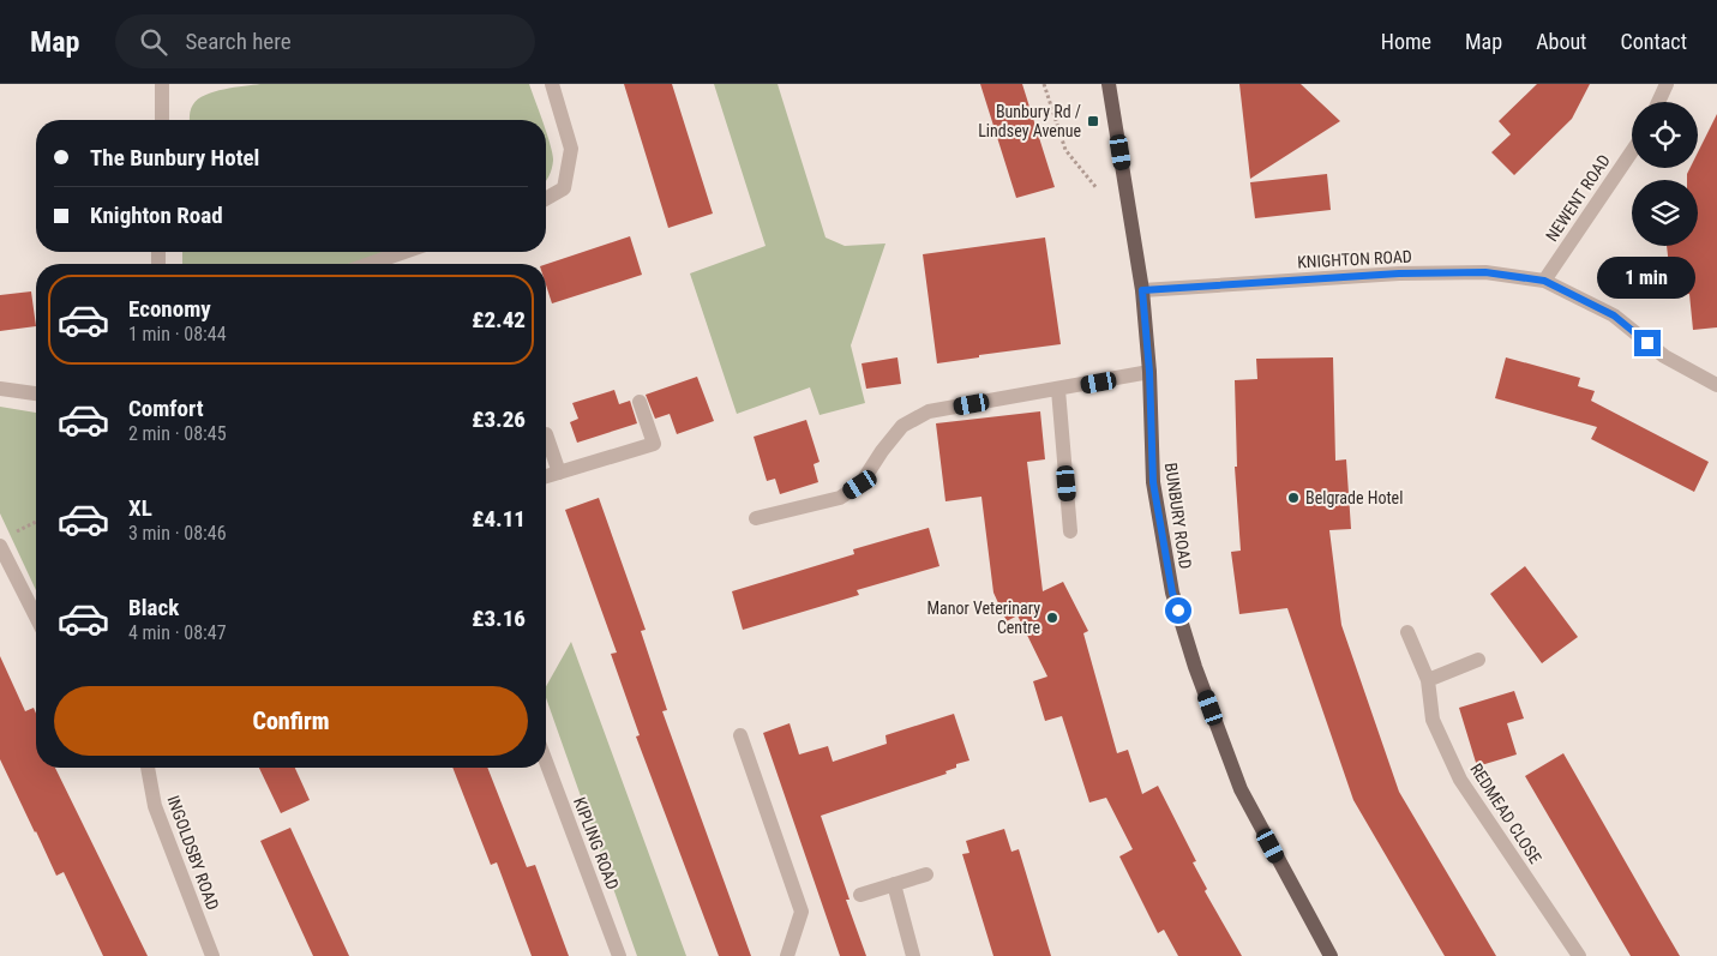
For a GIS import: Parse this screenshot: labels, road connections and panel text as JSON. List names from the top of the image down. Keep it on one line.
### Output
{"streets":{"main road":["BUNBURY ROAD"],"street":["NEWENT ROAD","KNIGHTON ROAD","REDMEAD CLOSE","KIPLING ROAD","INGOLDSBY ROAD"]},"crossings":[["NEWENT ROAD","KNIGHTON ROAD"],["KNIGHTON ROAD","BUNBURY ROAD"]],"places":{"transit":["Bunbury Rd / Lindsey Avenue"],"other":["Belgrade Hotel","Manor Veterinary Centre"]},"page":{"header":"Map","search":"Search here","nav":["Home","Map","About","Contact"],"banner":["The Bunbury Hotel","Knighton Road"],"bubble":"1 min","list":[{"name":"Economy","note":"1 min · 08:44","value":"£2.42"},{"name":"Comfort","note":"2 min · 08:45","value":"£3.26"},{"name":"XL","note":"3 min · 08:46","value":"£4.11"},{"name":"Black","note":"4 min · 08:47","value":"£3.16"}],"buttons":"Confirm"}}
